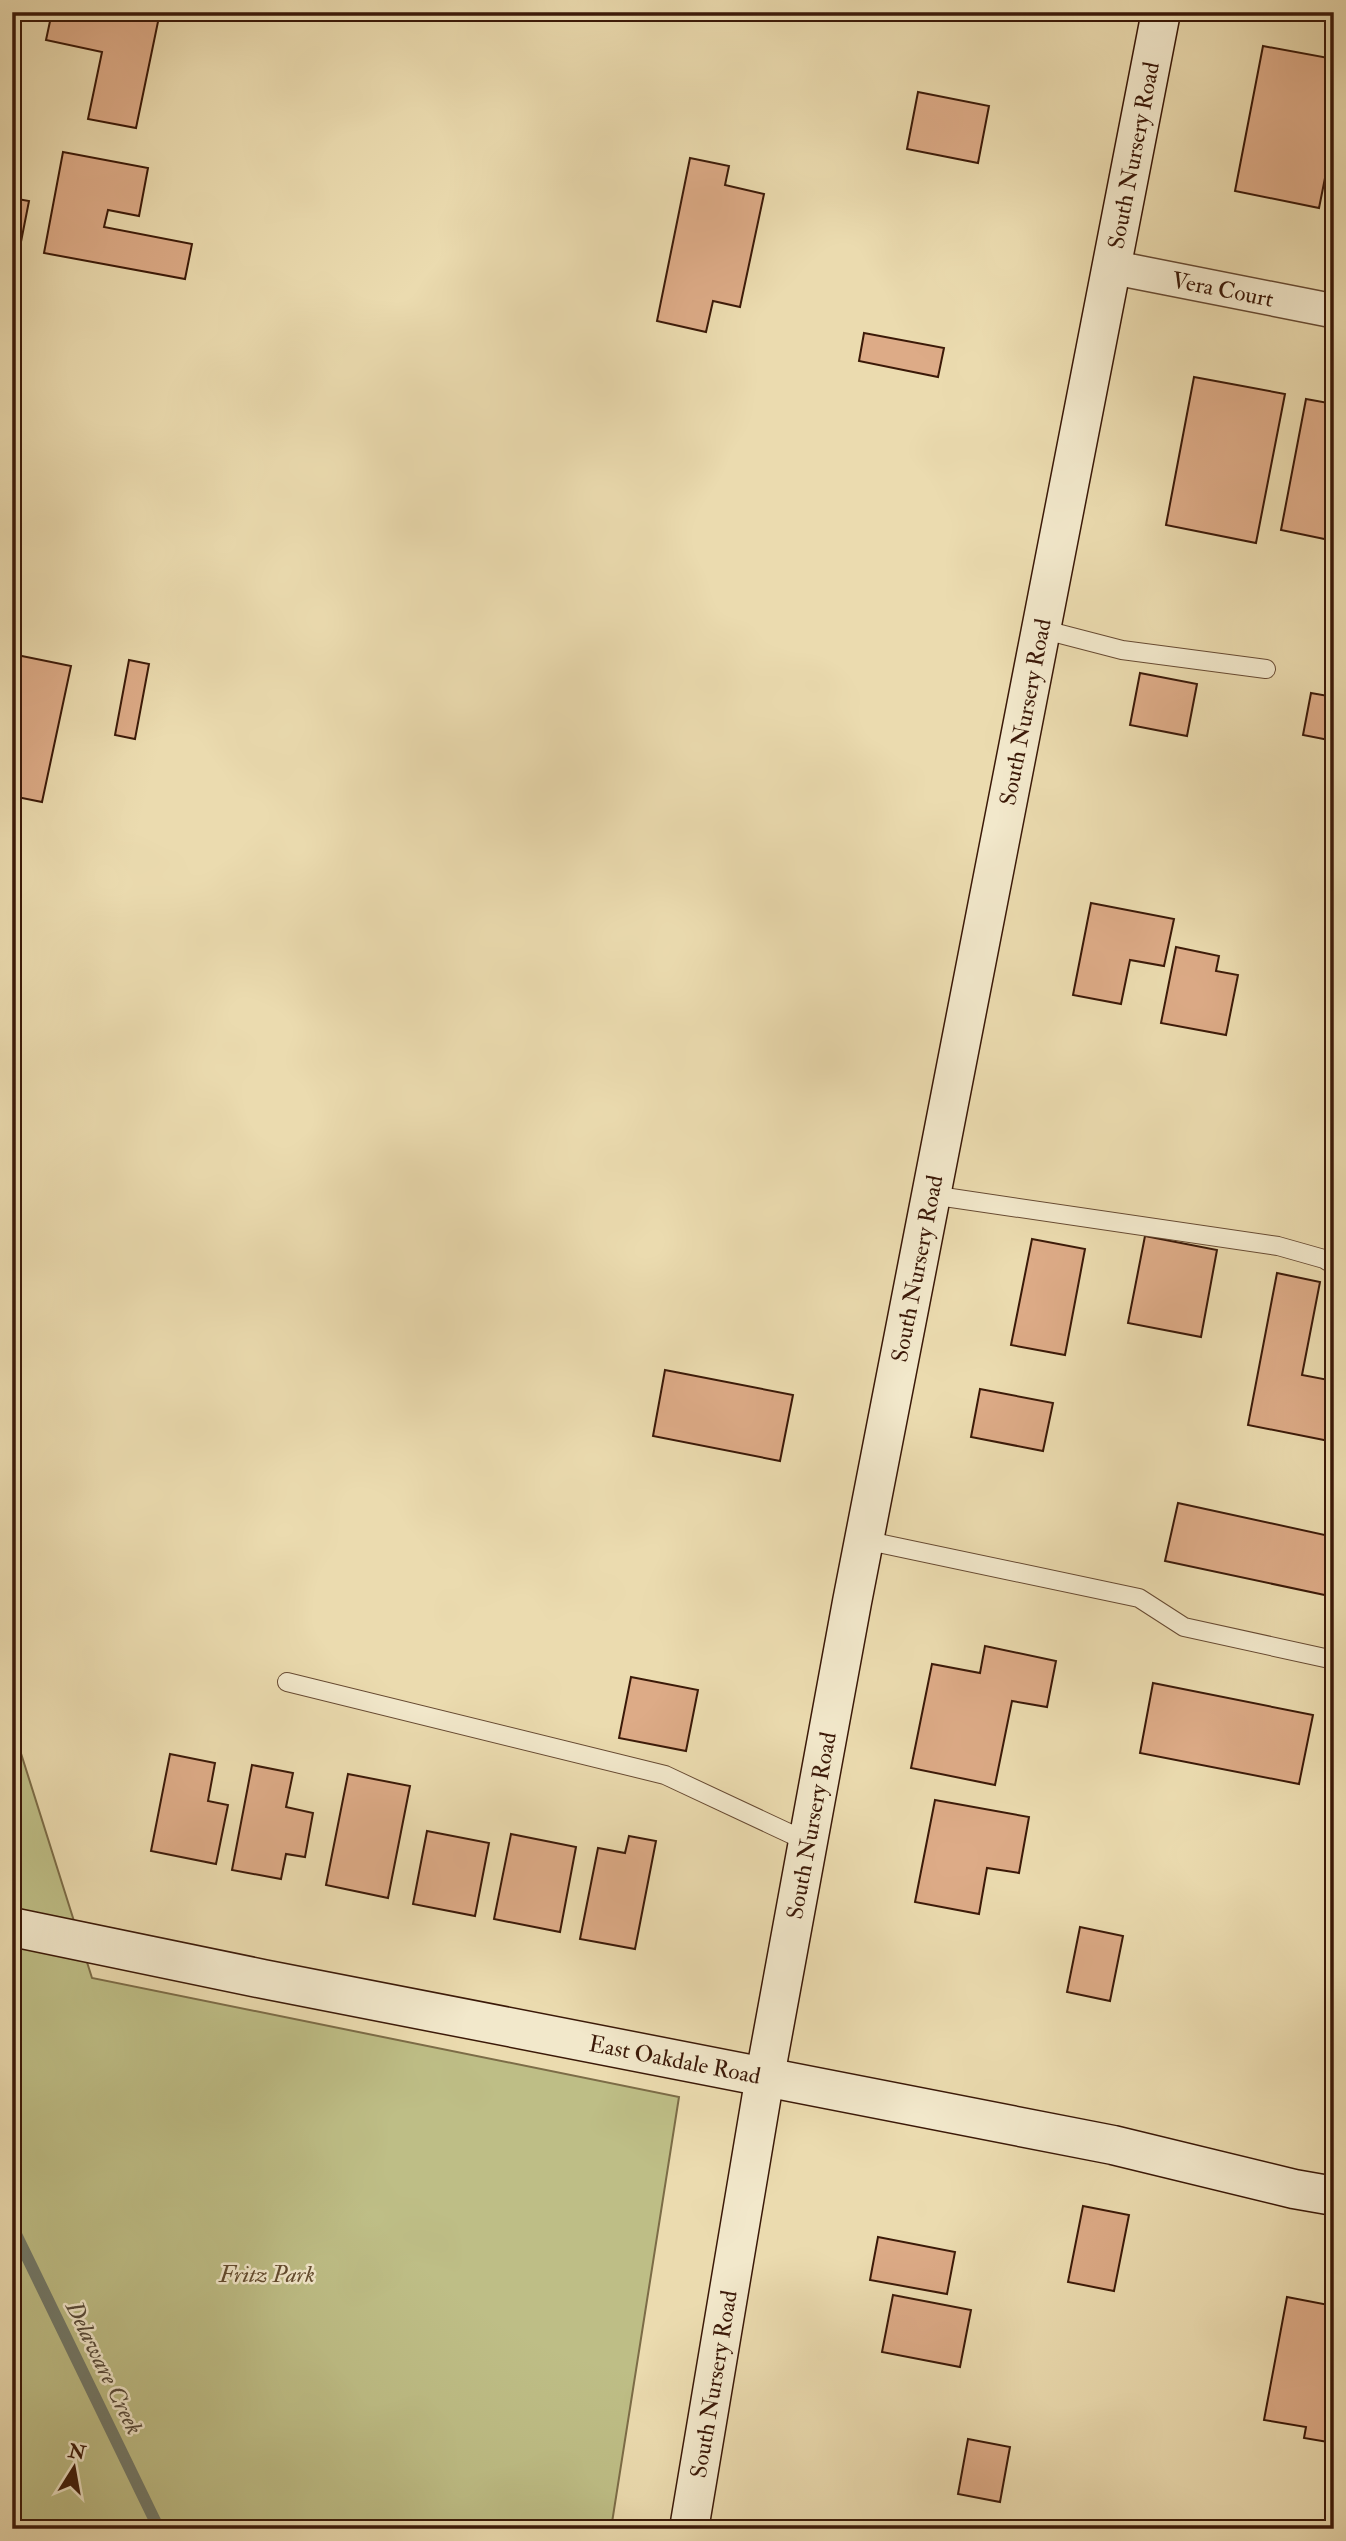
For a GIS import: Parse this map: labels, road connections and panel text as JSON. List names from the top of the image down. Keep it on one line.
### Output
{"streets":{"street":["South Nursery Road","Vera Court","East Oakdale Road"]},"crossings":[["South Nursery Road","Vera Court"],["South Nursery Road","East Oakdale Road"]],"water":["Delaware Creek"],"parks":["Fritz Park"],"north":"top"}
